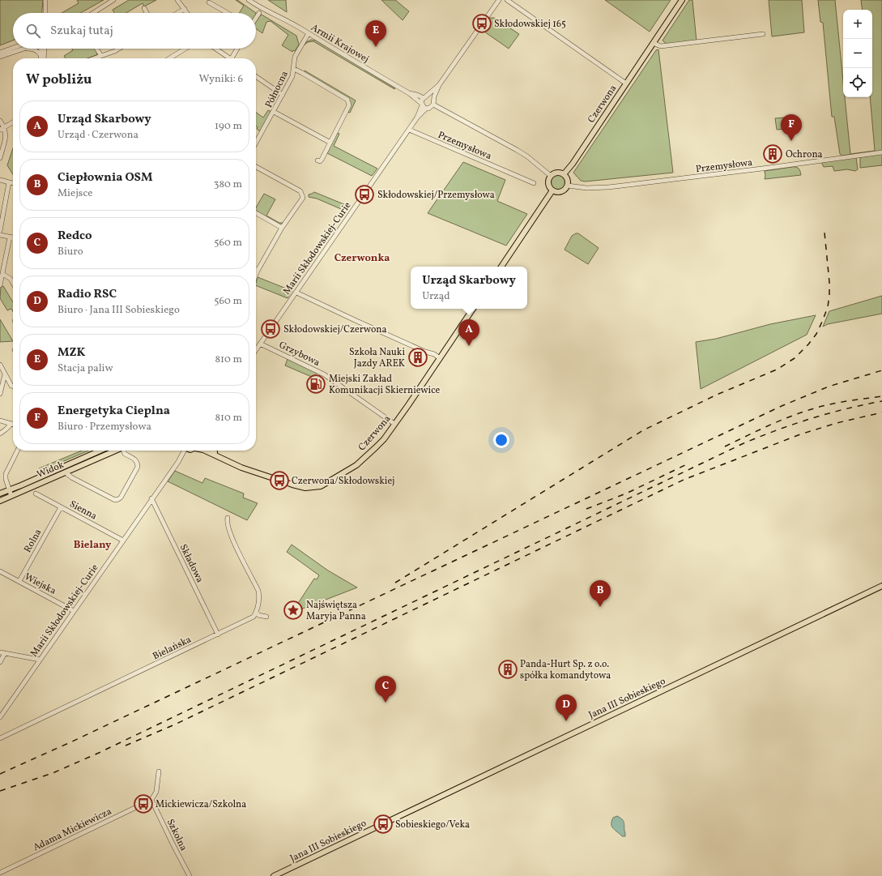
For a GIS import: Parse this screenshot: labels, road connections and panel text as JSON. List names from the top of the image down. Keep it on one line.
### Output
{"streets":{"main road":["Czerwona","Widok","Jana III Sobieskiego"],"street":["Armii Krajowej","Północna","Przemysłowa","Marii Skłodowskiej-Curie","Grzybowa","Sienna","Rolna","Składowa","Wiejska","Bielańska","Adama Mickiewicza","Szkolna"]},"crossings":[["Armii Krajowej","Północna"],["Armii Krajowej","Marii Skłodowskiej-Curie"],["Czerwona","Przemysłowa"],["Czerwona","Grzybowa"],["Przemysłowa","Marii Skłodowskiej-Curie"],["Marii Skłodowskiej-Curie","Grzybowa"],["Marii Skłodowskiej-Curie","Sienna"],["Marii Skłodowskiej-Curie","Składowa"],["Marii Skłodowskiej-Curie","Wiejska"],["Sienna","Rolna"],["Rolna","Wiejska"],["Składowa","Bielańska"],["Adama Mickiewicza","Szkolna"]],"districts":["Czerwonka","Bielany"],"places":{"bus stop":["Skłodowskiej 165","Skłodowskiej/Przemysłowa","Skłodowskiej/Czerwona","Czerwona/Skłodowskiej","Mickiewicza/Szkolna","Sobieskiego/Veka"],"building":["Ochrona","Szkoła Nauki Jazdy AREK","Panda-Hurt Sp. z o.o. spółka komandytowa"],"fuel station":["Miejski Zakład Komunikacji Skierniewice"],"place":["Najświętsza Maryja Panna"]},"page":{"map_buttons":["+","−"],"search":"Szukaj tutaj","pins":["E","F","A","B","C","D"],"heading":["W pobliżu","Wyniki: 6"],"list":[{"mark":"A","name":"Urząd Skarbowy","note":"Urząd · Czerwona","value":"190 m"},{"mark":"B","name":"Ciepłownia OSM","note":"Miejsce","value":"380 m"},{"mark":"C","name":"Redco","note":"Biuro","value":"560 m"},{"mark":"D","name":"Radio RSC","note":"Biuro · Jana III Sobieskiego","value":"560 m"},{"mark":"E","name":"MZK","note":"Stacja paliw","value":"810 m"},{"mark":"F","name":"Energetyka Cieplna","note":"Biuro · Przemysłowa","value":"810 m"}],"popup":["Urząd Skarbowy","Urząd"]}}
